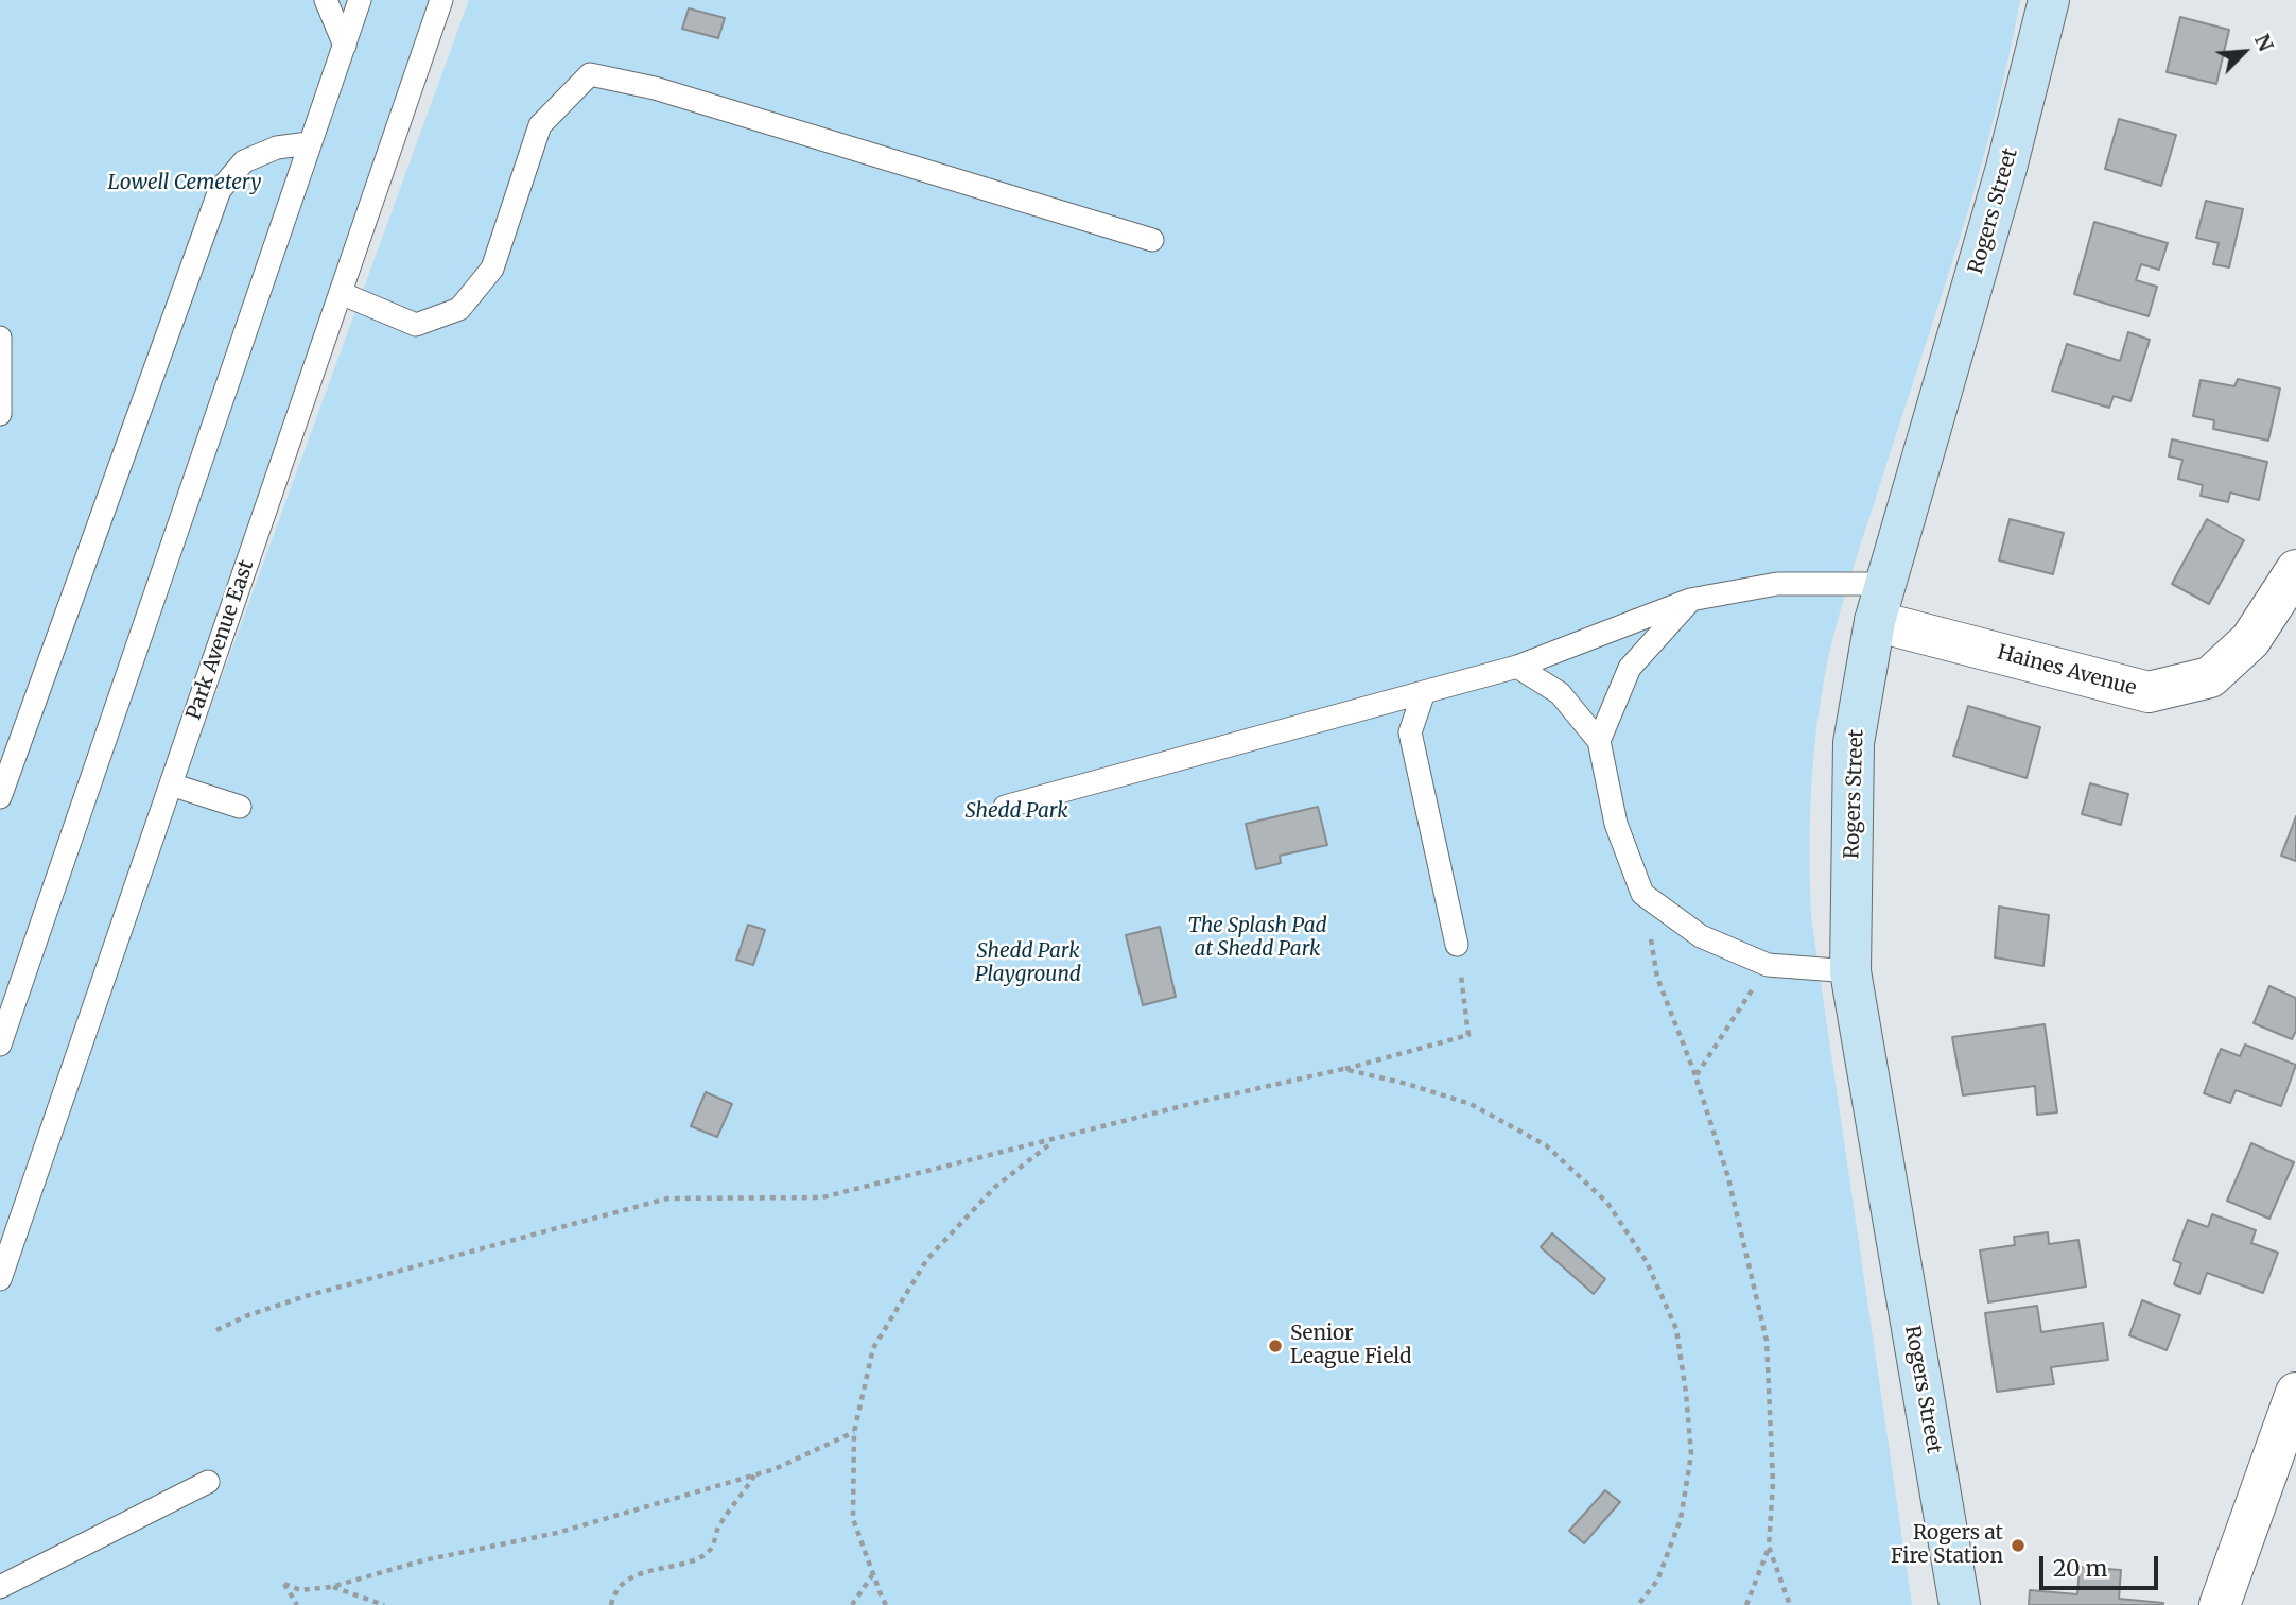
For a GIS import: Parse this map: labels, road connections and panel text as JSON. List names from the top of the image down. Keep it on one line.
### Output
{"streets":{"main road":["Rogers Street"],"street":["Haines Avenue"],"lane":["Park Avenue East"]},"crossings":[["Rogers Street","Haines Avenue"]],"parks":["Lowell Cemetery","Shedd Park","The Splash Pad at Shedd Park","Shedd Park Playground"],"places":["Senior League Field","Rogers at Fire Station"],"scale_bar":"20 m","north":"top right"}
